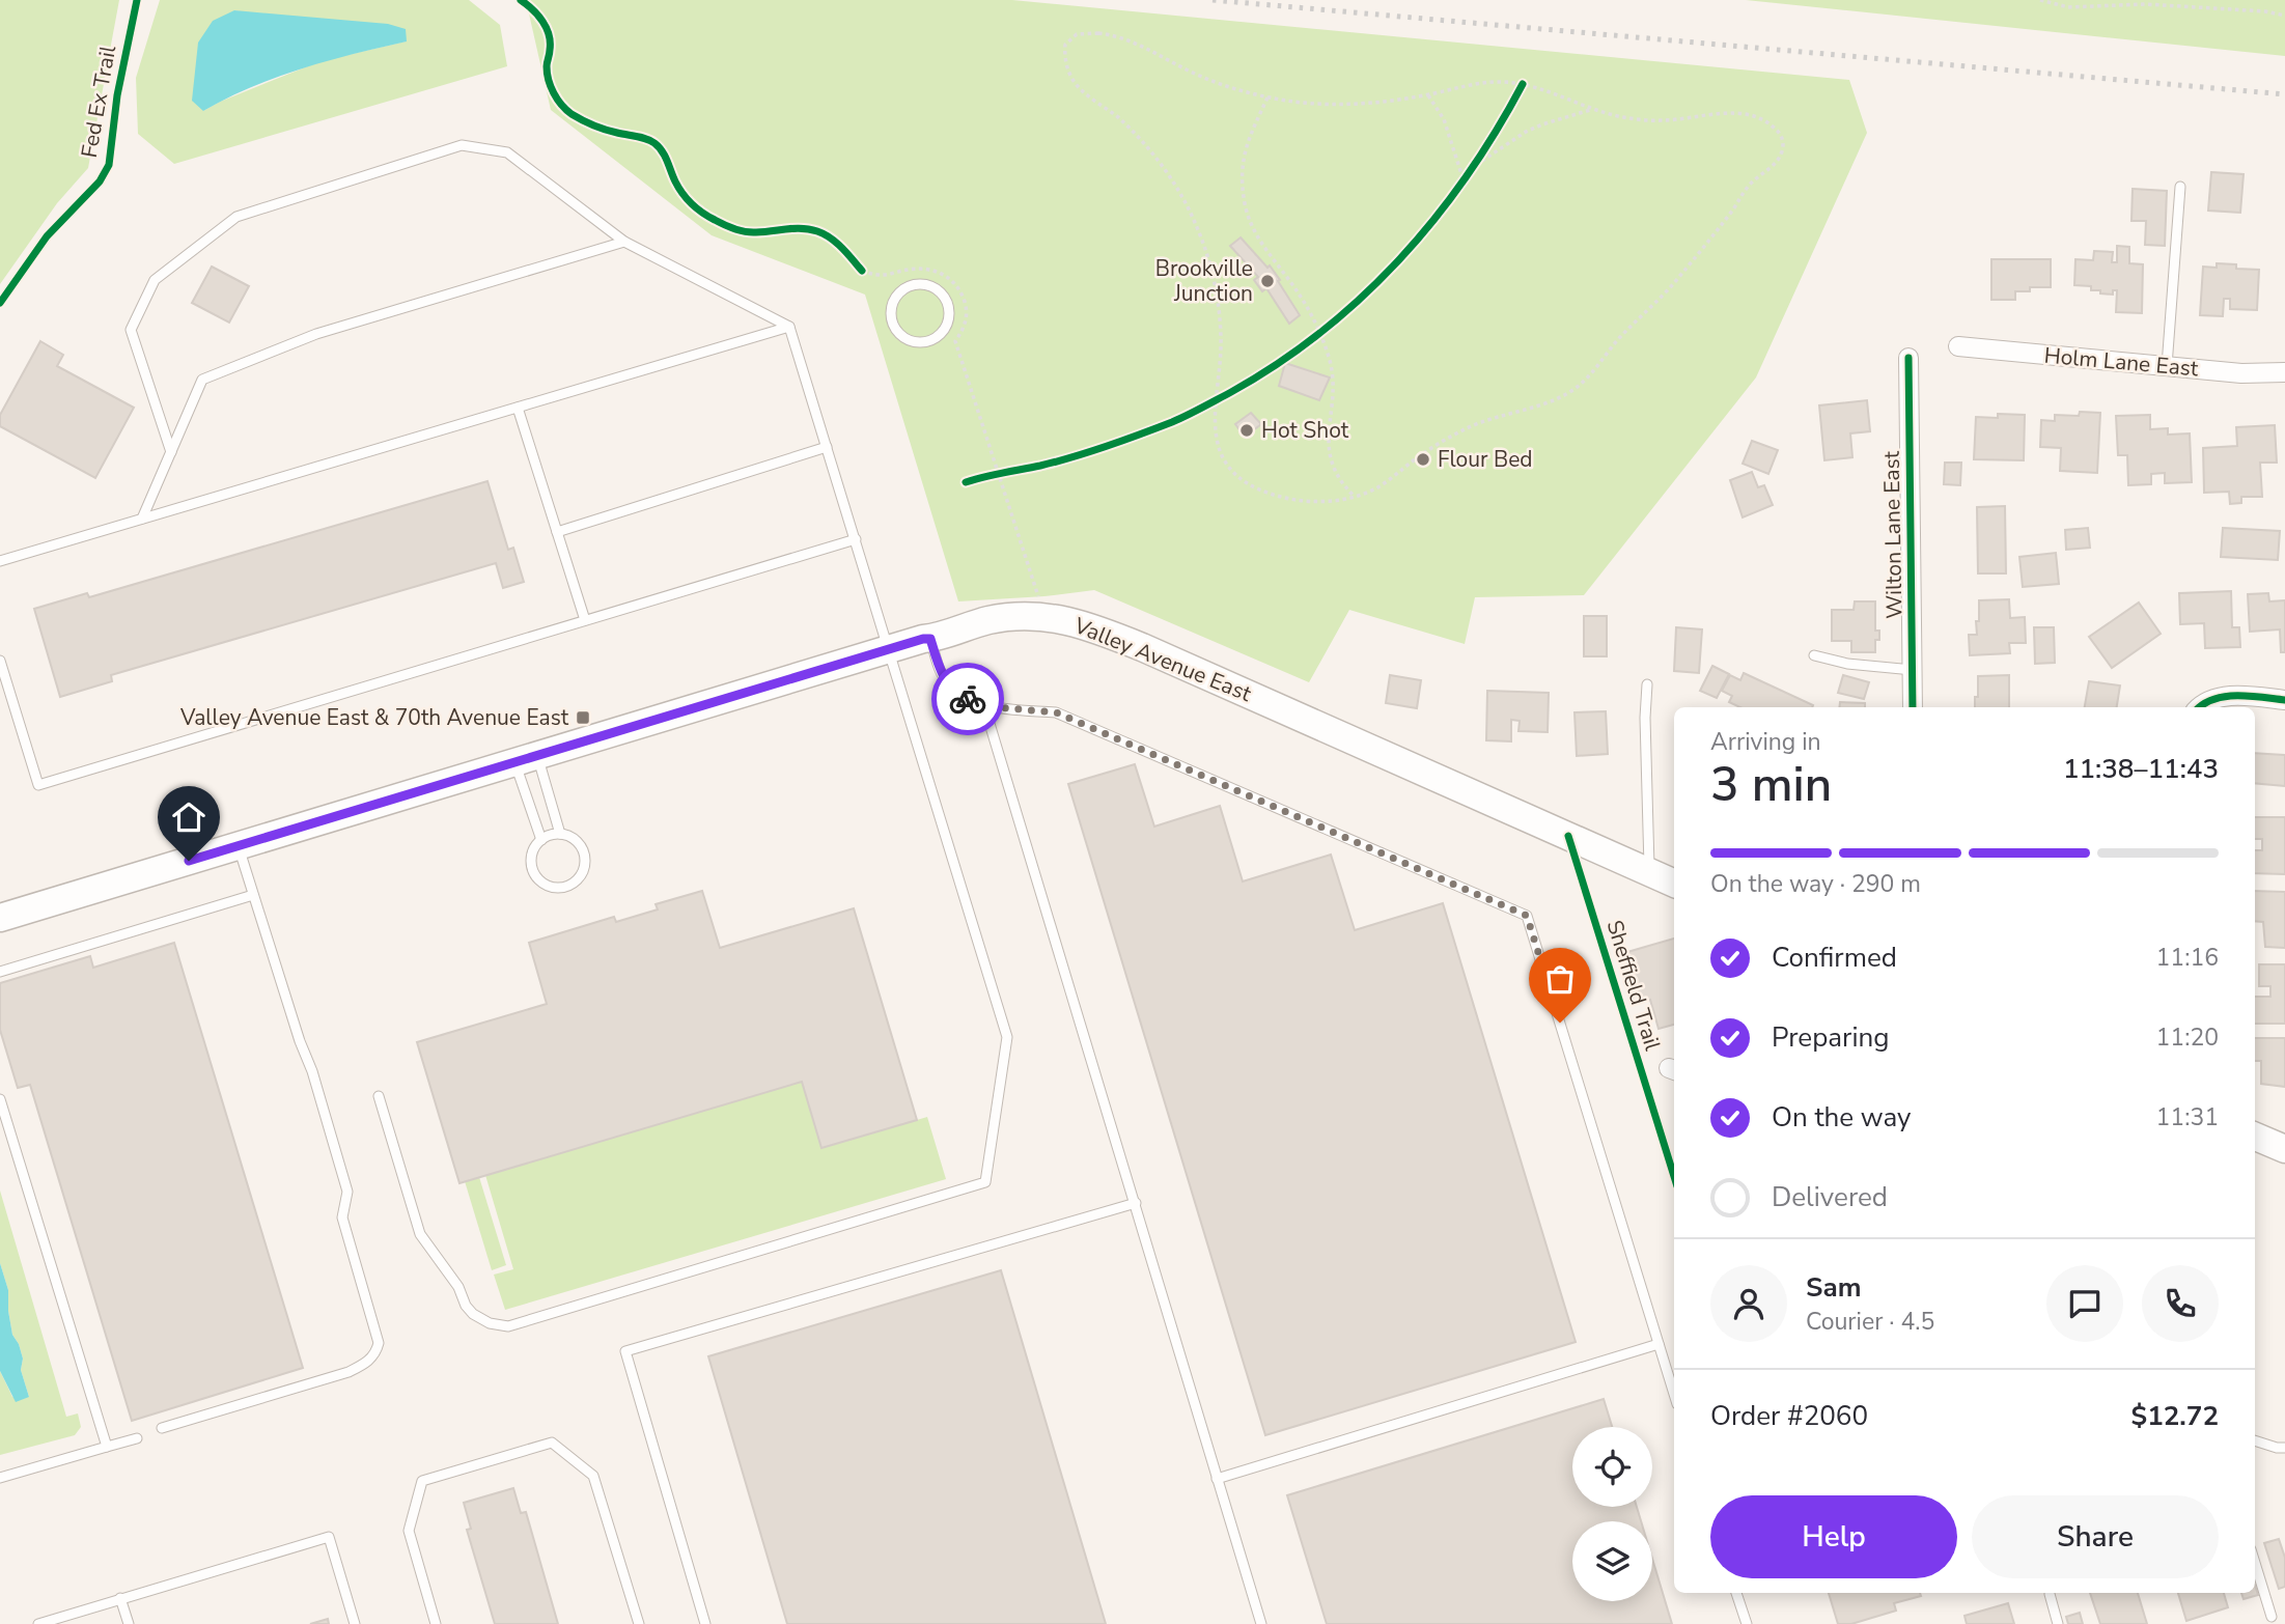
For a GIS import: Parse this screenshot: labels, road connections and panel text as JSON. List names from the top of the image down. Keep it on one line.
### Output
{"streets":{"main road":["Valley Avenue East"],"street":["Holm Lane East","Wilton Lane East"],"cycle path":["Fed Ex Trail","Sheffield Trail"]},"places":{"other":["Brookville Junction","Hot Shot","Flour Bed"],"transit":["Valley Avenue East & 70th Avenue East"]},"page":{"heading":["3 min","Arriving in","11:38–11:43"],"panel":["Sam","Courier · 4.5","Order #2060","$12.72"],"bar":"On the way · 290 m","list":[["Confirmed","11:16"],["Preparing","11:20"],["On the way","11:31"],"Delivered"],"buttons":["Help","Share"]}}
